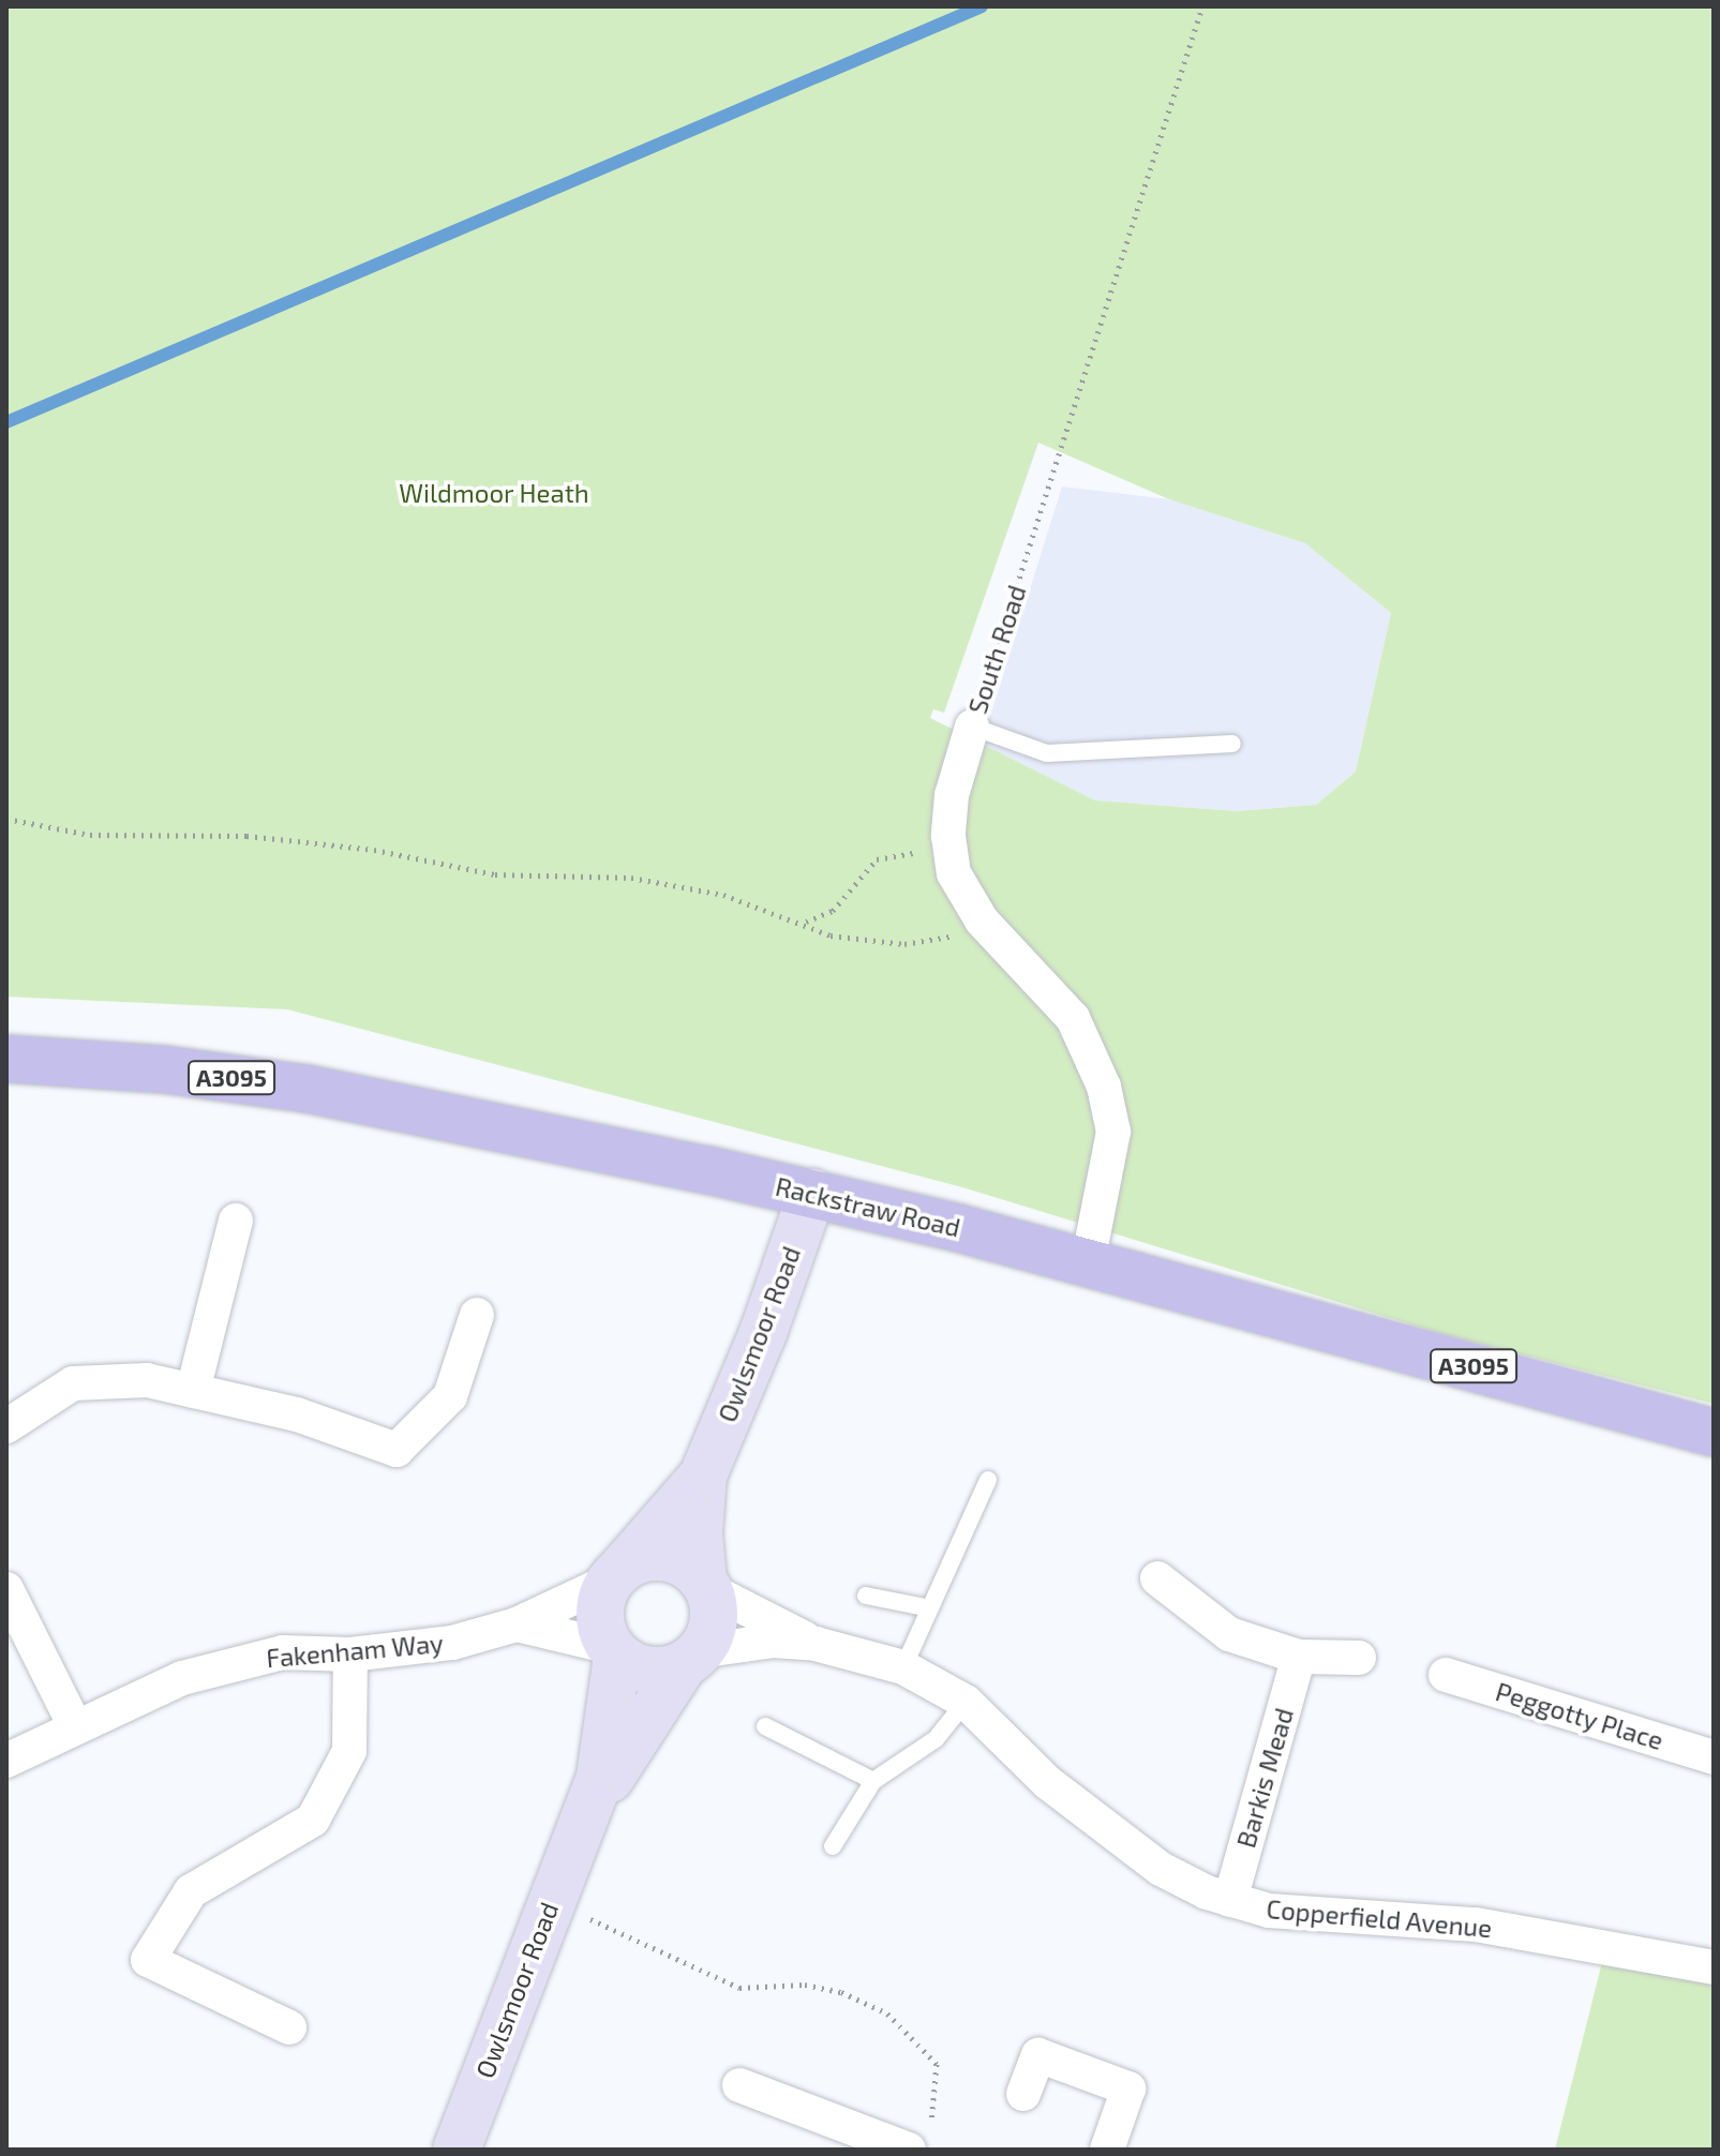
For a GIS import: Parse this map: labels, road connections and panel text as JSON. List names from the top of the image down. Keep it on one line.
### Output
{"streets":{"main road":["A3095","Rackstraw Road"],"street":["South Road","Owlsmoor Road","Fakenham Way","Peggotty Place","Barkis Mead","Copperfield Avenue"]},"crossings":[["South Road","Rackstraw Road"],["Rackstraw Road","Owlsmoor Road"],["Owlsmoor Road","Fakenham Way"],["Owlsmoor Road","Copperfield Avenue"],["Fakenham Way","Copperfield Avenue"],["Barkis Mead","Copperfield Avenue"]],"parks":["Wildmoor Heath"]}
